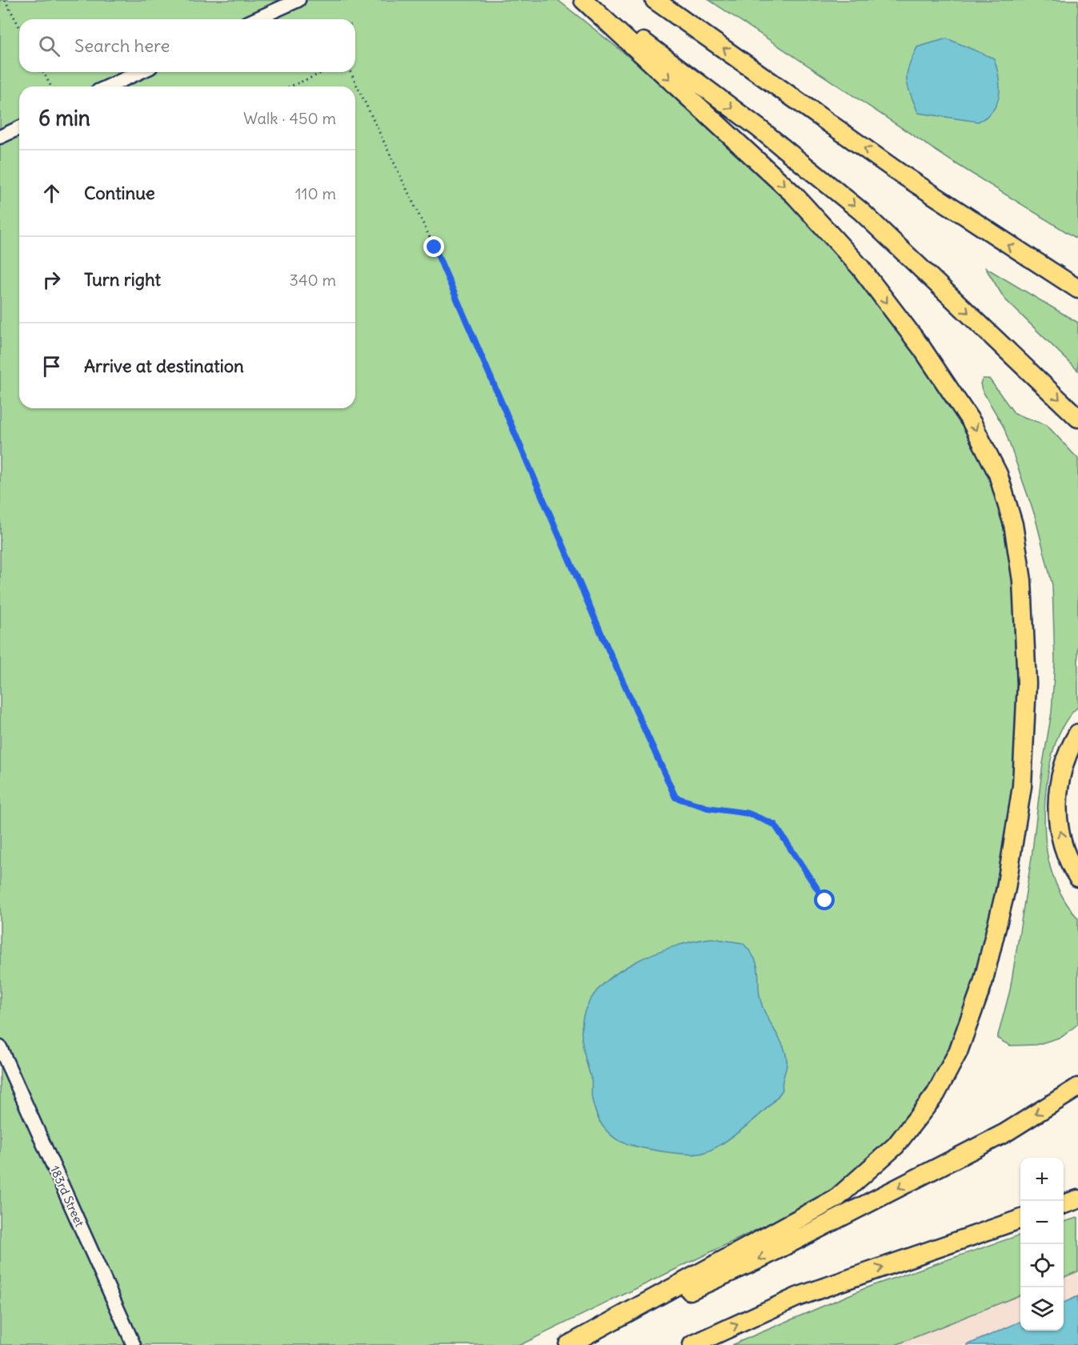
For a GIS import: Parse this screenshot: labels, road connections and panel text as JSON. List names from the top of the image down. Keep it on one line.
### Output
{"streets":{"street":["183rd Street"]},"page":{"search":"Search here","heading":["6 min","Walk · 450 m"],"list":[["Continue","110 m"],["Turn right","340 m"],"Arrive at destination"],"map_buttons":["+","−"]}}
